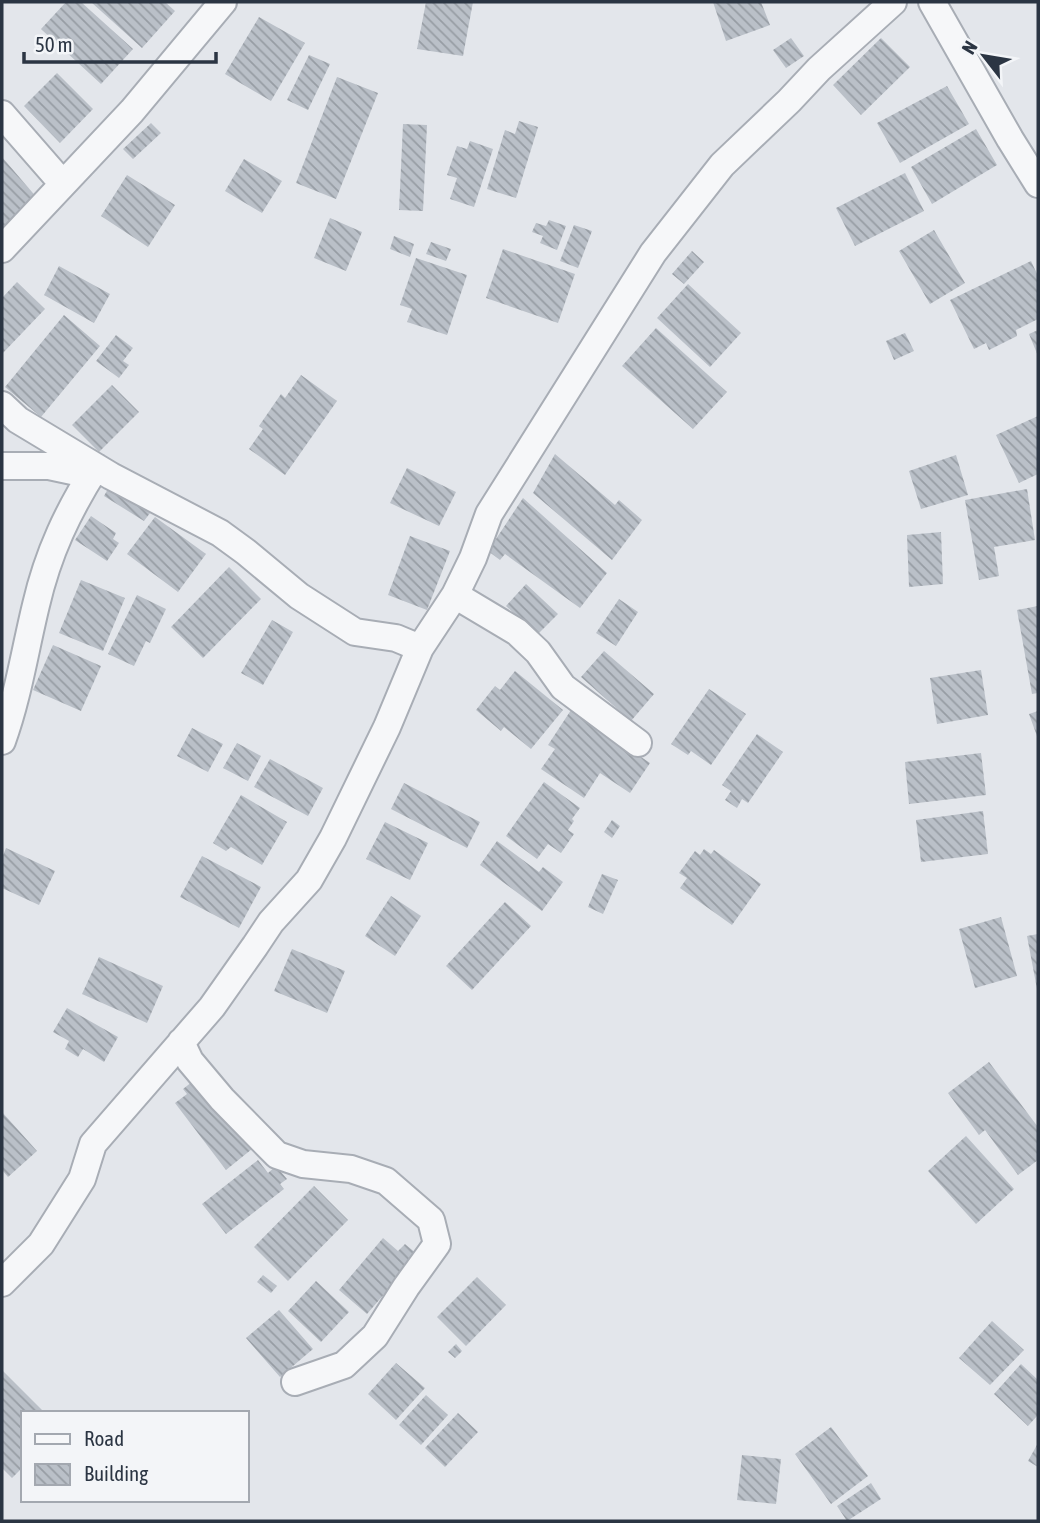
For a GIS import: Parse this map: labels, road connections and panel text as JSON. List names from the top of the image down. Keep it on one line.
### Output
{"legend":["Road","Building"],"scale_bar":"50 m","north":"top left"}
